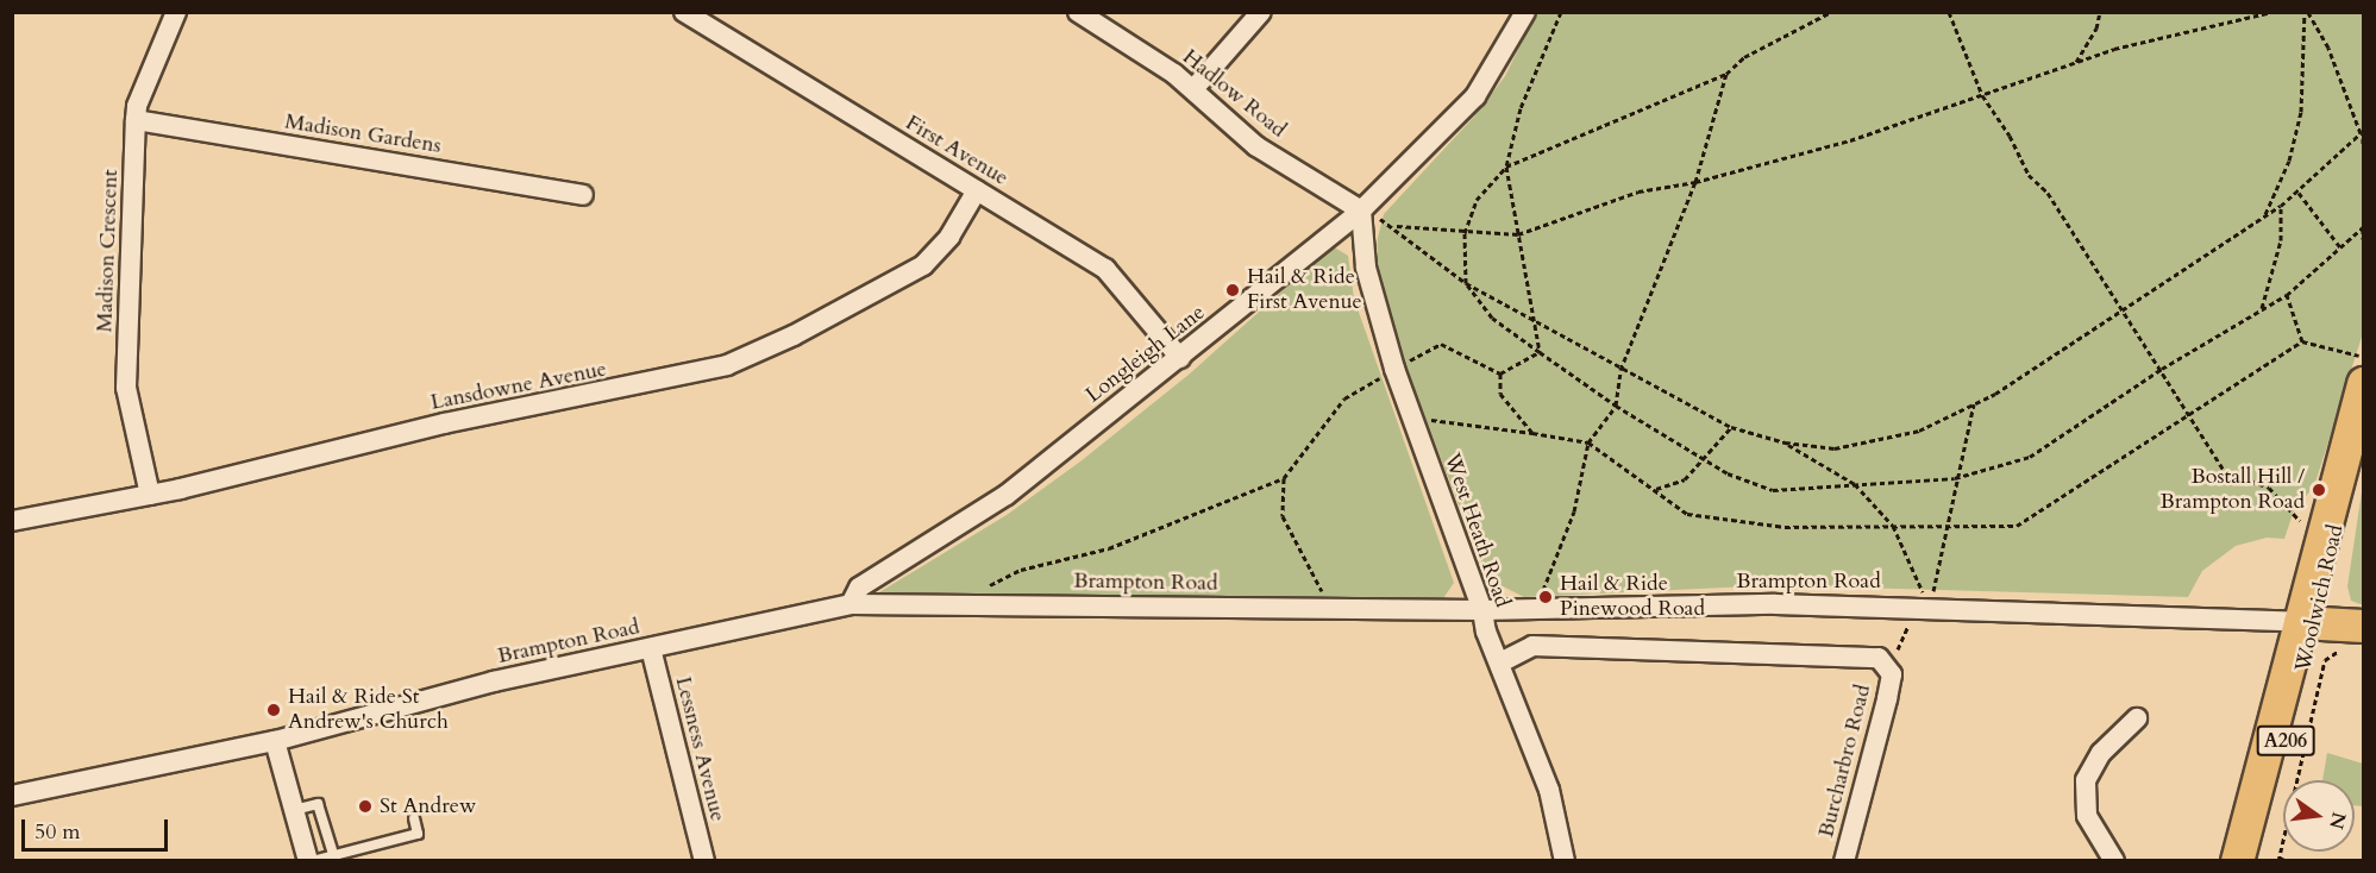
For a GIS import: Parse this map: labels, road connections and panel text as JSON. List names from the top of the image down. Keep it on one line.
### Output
{"streets":{"main road":["Woolwich Road","A206"],"street":["Hadlow Road","Madison Gardens","First Avenue","Madison Crescent","Longleigh Lane","Lansdowne Avenue","West Heath Road","Brampton Road","Lessness Avenue","Burcharbro Road"]},"crossings":[["Hadlow Road","Longleigh Lane"],["Hadlow Road","West Heath Road"],["Madison Gardens","Madison Crescent"],["First Avenue","Longleigh Lane"],["First Avenue","Lansdowne Avenue"],["Madison Crescent","Lansdowne Avenue"],["Longleigh Lane","West Heath Road"],["Longleigh Lane","Brampton Road"],["West Heath Road","Brampton Road"],["Brampton Road","Woolwich Road"],["Brampton Road","Lessness Avenue"]],"places":["Hail & Ride First Avenue","Bostall Hill / Brampton Road","Hail & Ride Pinewood Road","Hail & Ride St Andrew's Church","St Andrew"],"scale_bar":"50 m","north":"right"}
